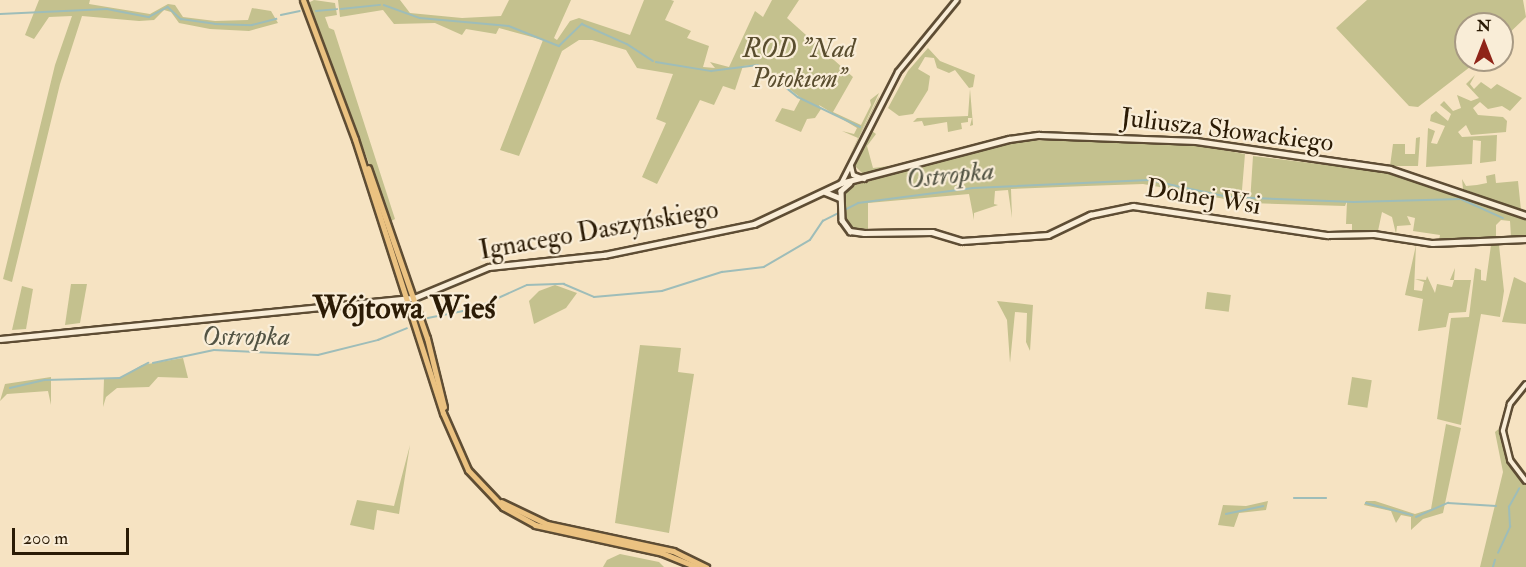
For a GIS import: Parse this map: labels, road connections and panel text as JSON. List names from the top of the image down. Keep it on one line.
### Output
{"streets":{"main road":["Juliusza Słowackiego","Dolnej Wsi","Ignacego Daszyńskiego"]},"crossings":[["Juliusza Słowackiego","Ignacego Daszyńskiego"]],"districts":["Wójtowa Wieś"],"water":["Ostropka"],"parks":["ROD \"Nad Potokiem\""],"scale_bar":"200 m","north":"top"}
